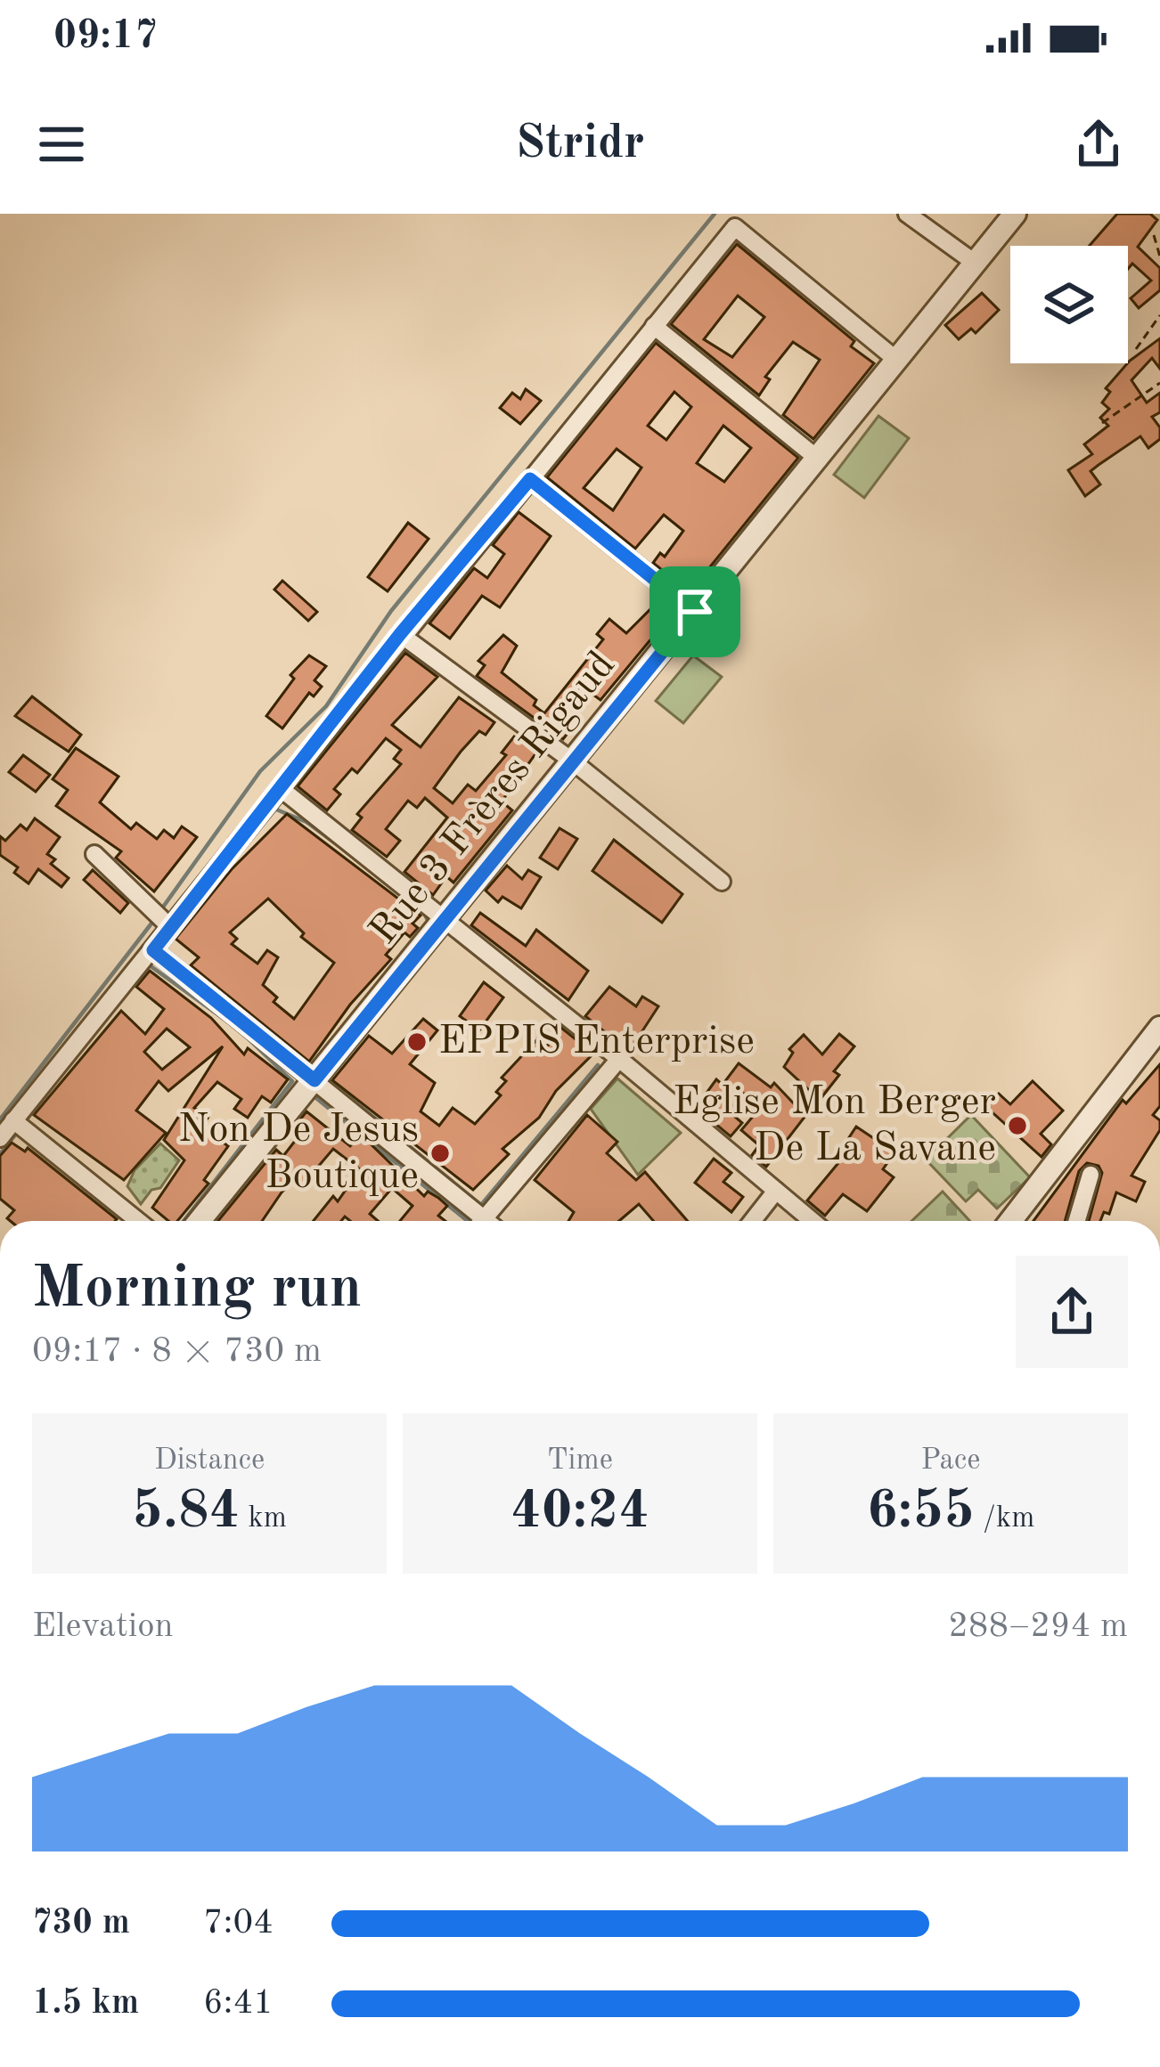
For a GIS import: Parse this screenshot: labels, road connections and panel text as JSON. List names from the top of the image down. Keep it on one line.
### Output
{"streets":{"street":["Rue 3 Frères Rigaud"]},"places":["EPPIS Enterprise","Eglise Mon Berger De La Savane","Non De Jesus Boutique"],"page":{"status":"09:17","header":"Stridr","heading":["Morning run","09:17 · 8 × 730 m"],"stats":[["Distance","5.84 km"],["Time","40:24"],["Pace","6:55 /km"]],"chart":["Elevation","288–294 m"],"list":[{"name":"730 m","note":"7:04"},{"name":"1.5 km","note":"6:41"}]}}
